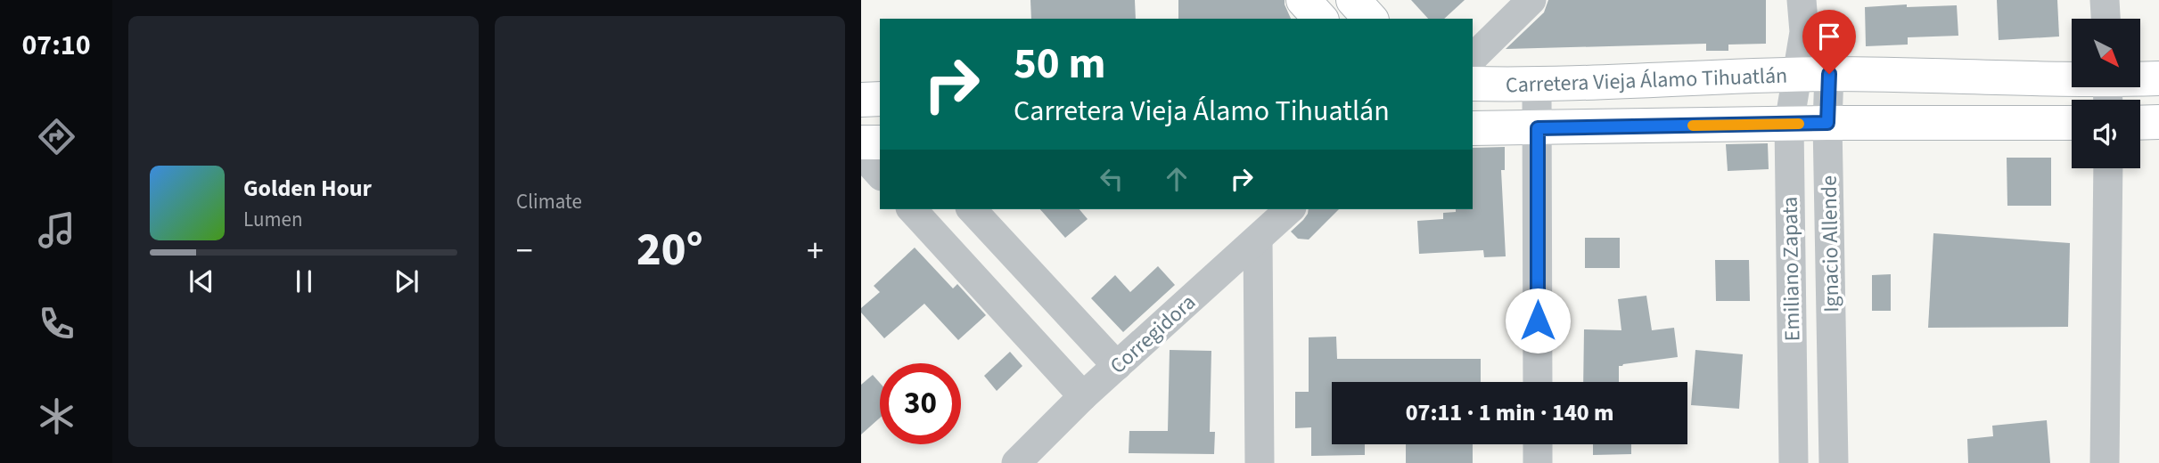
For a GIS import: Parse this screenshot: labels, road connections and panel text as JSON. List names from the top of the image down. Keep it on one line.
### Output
{"streets":{"main road":["Carretera Vieja Álamo Tihuatlán"],"street":["Ignacio Allende","Emiliano Zapata","Corregidora"]},"crossings":[["Carretera Vieja Álamo Tihuatlán","Ignacio Allende"],["Carretera Vieja Álamo Tihuatlán","Emiliano Zapata"]],"north":"bottom right","page":{"tabs":"07:10","tile":"Climate","turn":["50 m","Carretera Vieja Álamo Tihuatlán"],"song":["Golden Hour","Lumen"],"heat":["−","20°","+"],"limit":"30","trip":"07:11 · 1 min · 140 m"}}
